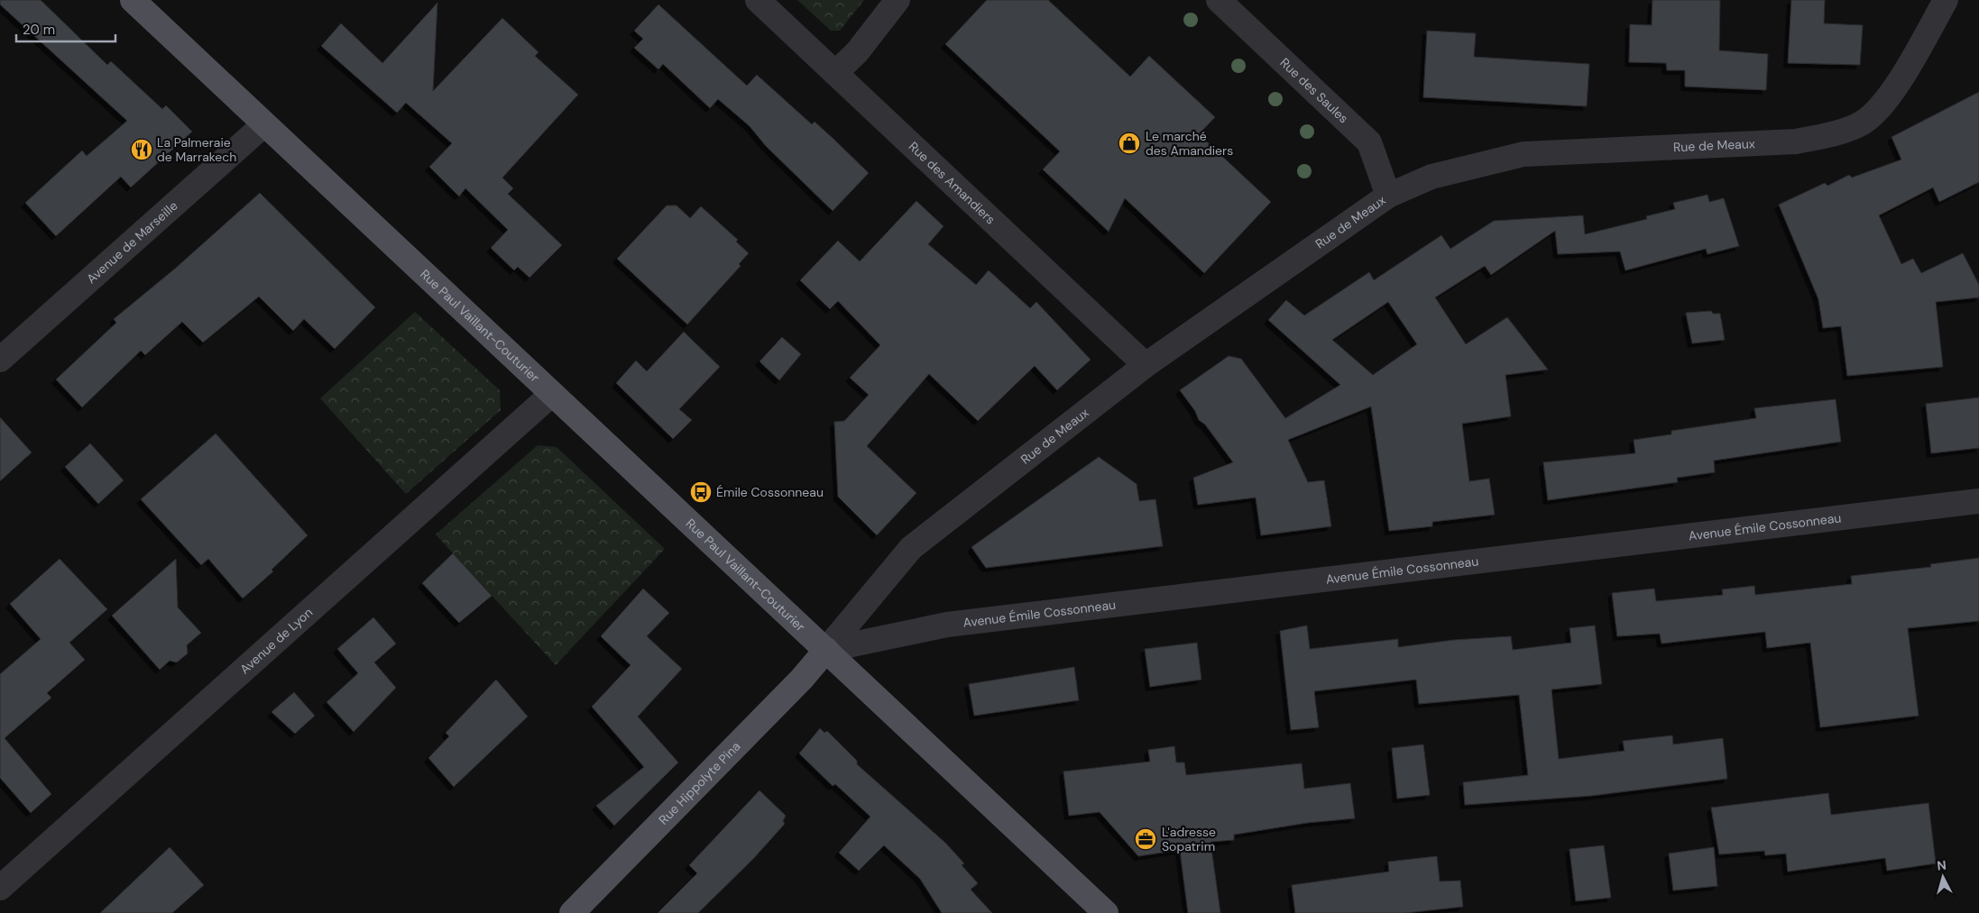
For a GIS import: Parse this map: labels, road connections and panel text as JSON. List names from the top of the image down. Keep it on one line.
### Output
{"streets":{"main road":["Rue Paul Vaillant-Couturier","Rue Hippolyte Pina"],"street":["Rue des Saules","Rue de Meaux","Rue des Amandiers","Avenue de Marseille","Avenue Émile Cossonneau","Avenue de Lyon"]},"crossings":[["Rue des Saules","Rue de Meaux"],["Rue de Meaux","Rue des Amandiers"],["Rue de Meaux","Rue Paul Vaillant-Couturier"],["Rue de Meaux","Avenue Émile Cossonneau"],["Rue de Meaux","Rue Hippolyte Pina"],["Avenue de Marseille","Rue Paul Vaillant-Couturier"],["Rue Paul Vaillant-Couturier","Avenue Émile Cossonneau"],["Rue Paul Vaillant-Couturier","Avenue de Lyon"],["Rue Paul Vaillant-Couturier","Rue Hippolyte Pina"],["Avenue Émile Cossonneau","Rue Hippolyte Pina"]],"places":{"shop":["Le marché des Amandiers"],"restaurant":["La Palmeraie de Marrakech"],"bus stop":["Émile Cossonneau"],"office":["L'adresse Sopatrim"]},"scale_bar":"20 m","north":"top"}
